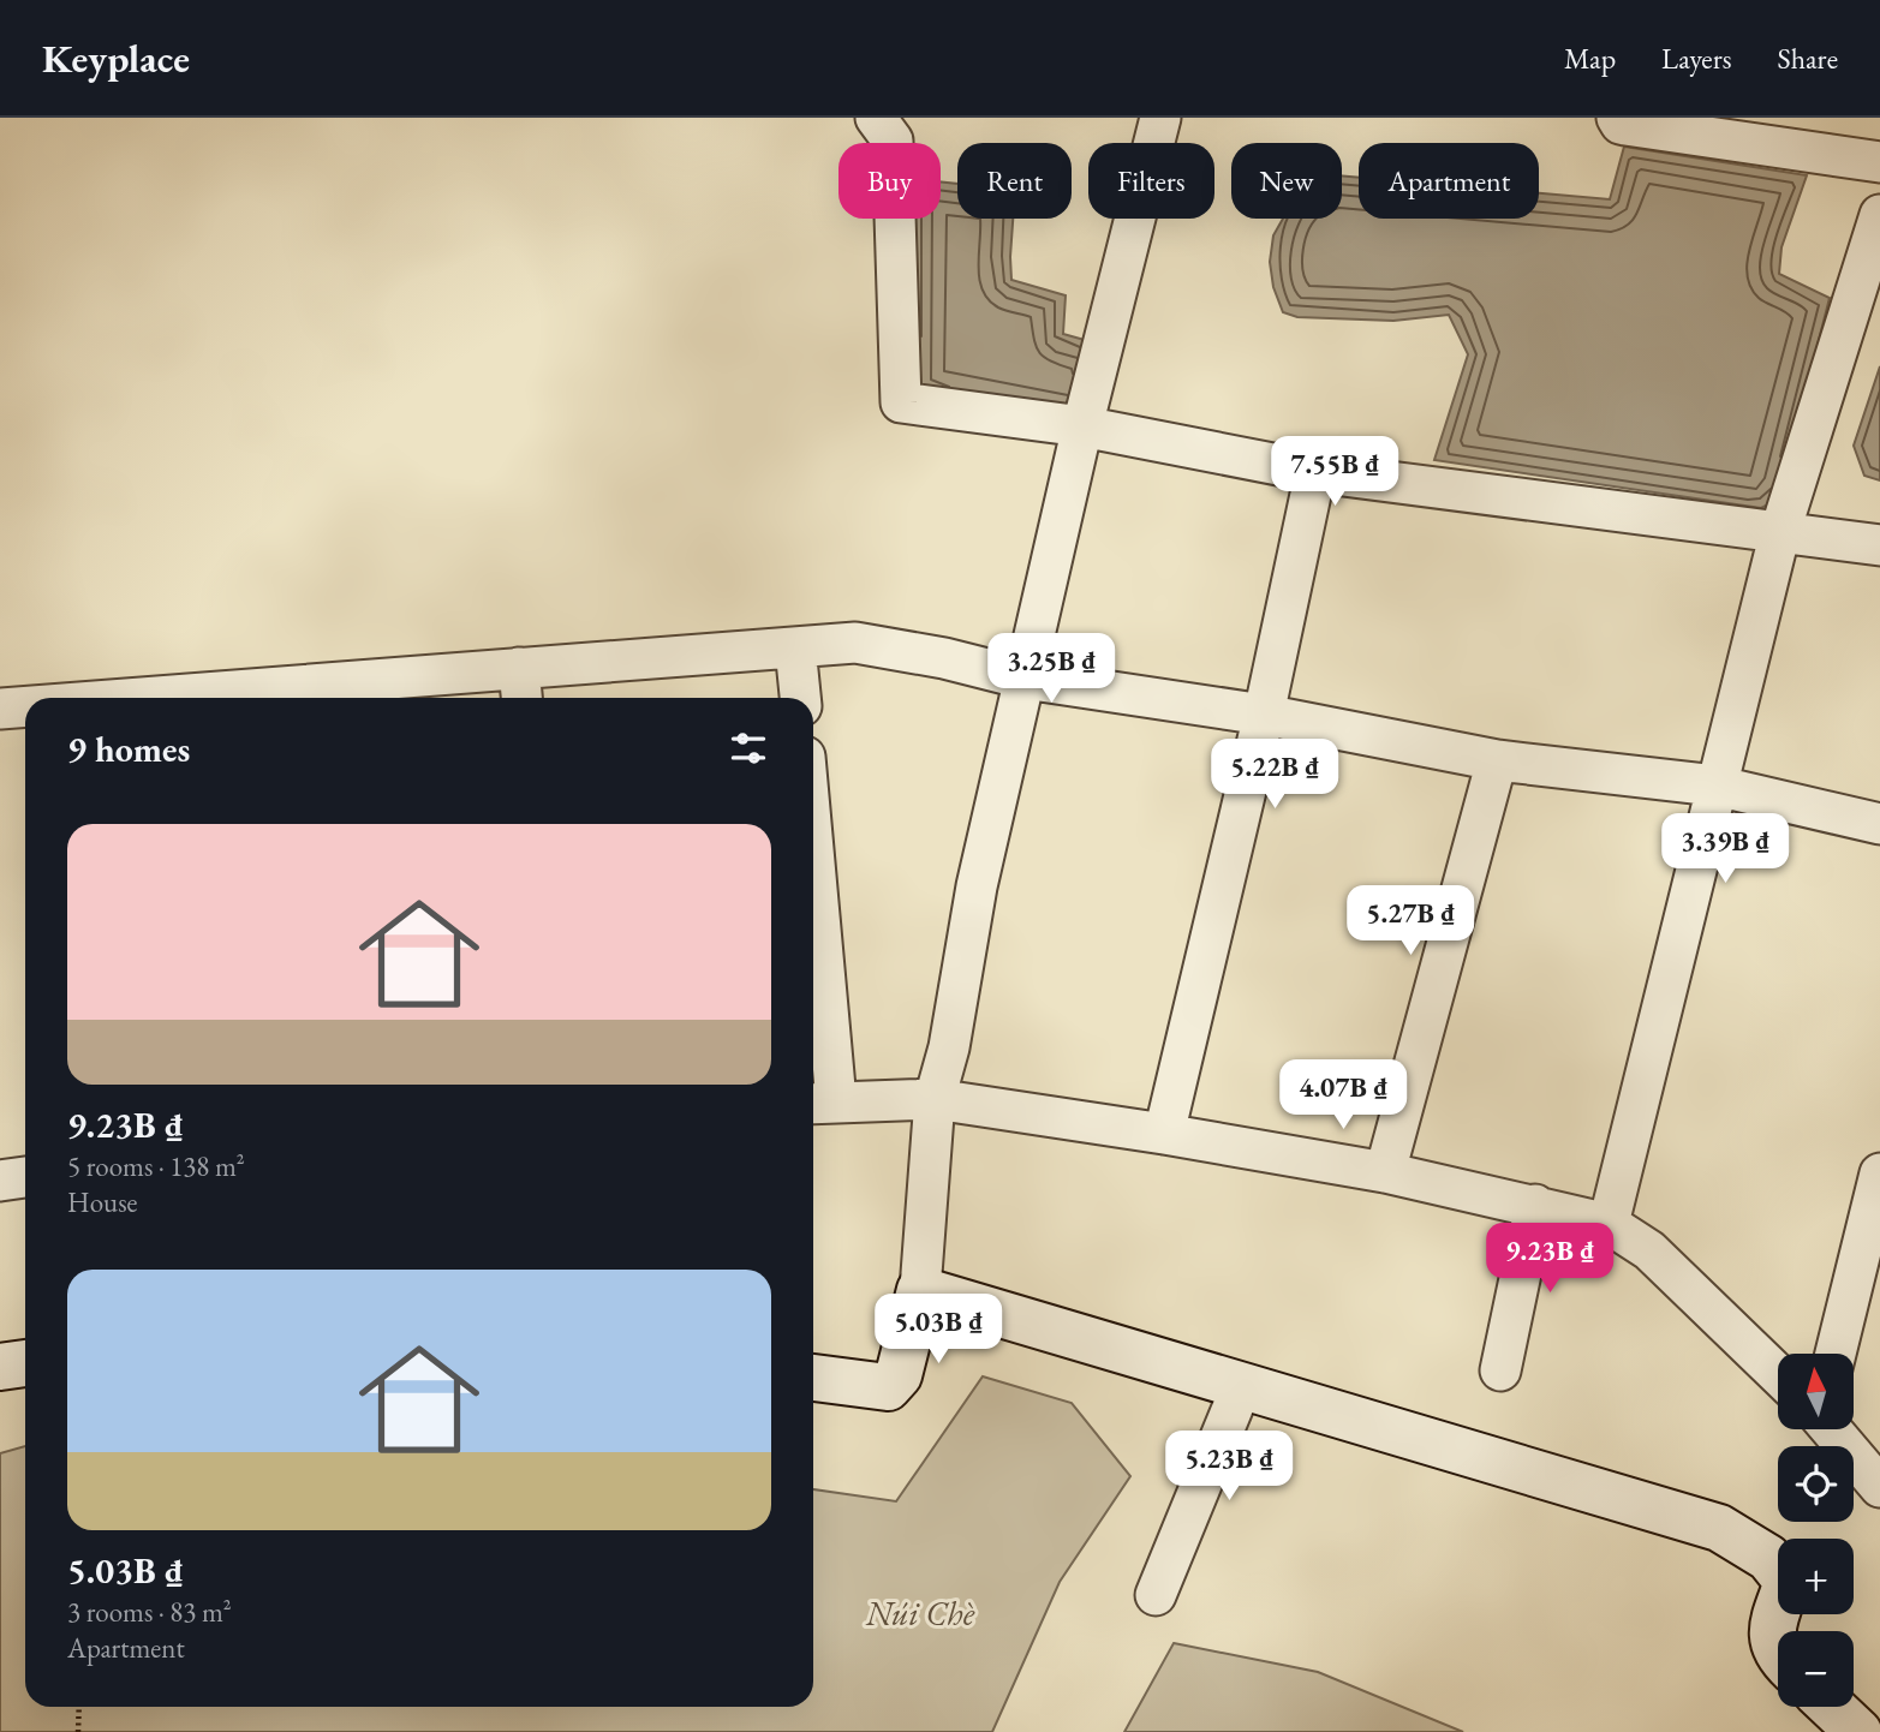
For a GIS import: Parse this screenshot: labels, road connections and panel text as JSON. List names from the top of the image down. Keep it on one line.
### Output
{"parks":["Núi Chè"],"north":"top","page":{"header":"Keyplace","nav":["Map","Layers","Share"],"chip":["Buy","Rent","Filters","New","Apartment"],"price":["7.55B ₫","3.25B ₫","5.22B ₫","3.39B ₫","5.27B ₫","4.07B ₫","9.23B ₫","5.03B ₫","5.23B ₫"],"heading":"9 homes","list":[{"name":"9.23B ₫","note":"5 rooms · 138 m² · House"},{"name":"5.03B ₫","note":"3 rooms · 83 m² · Apartment"}],"map_buttons":["+","−"]}}
